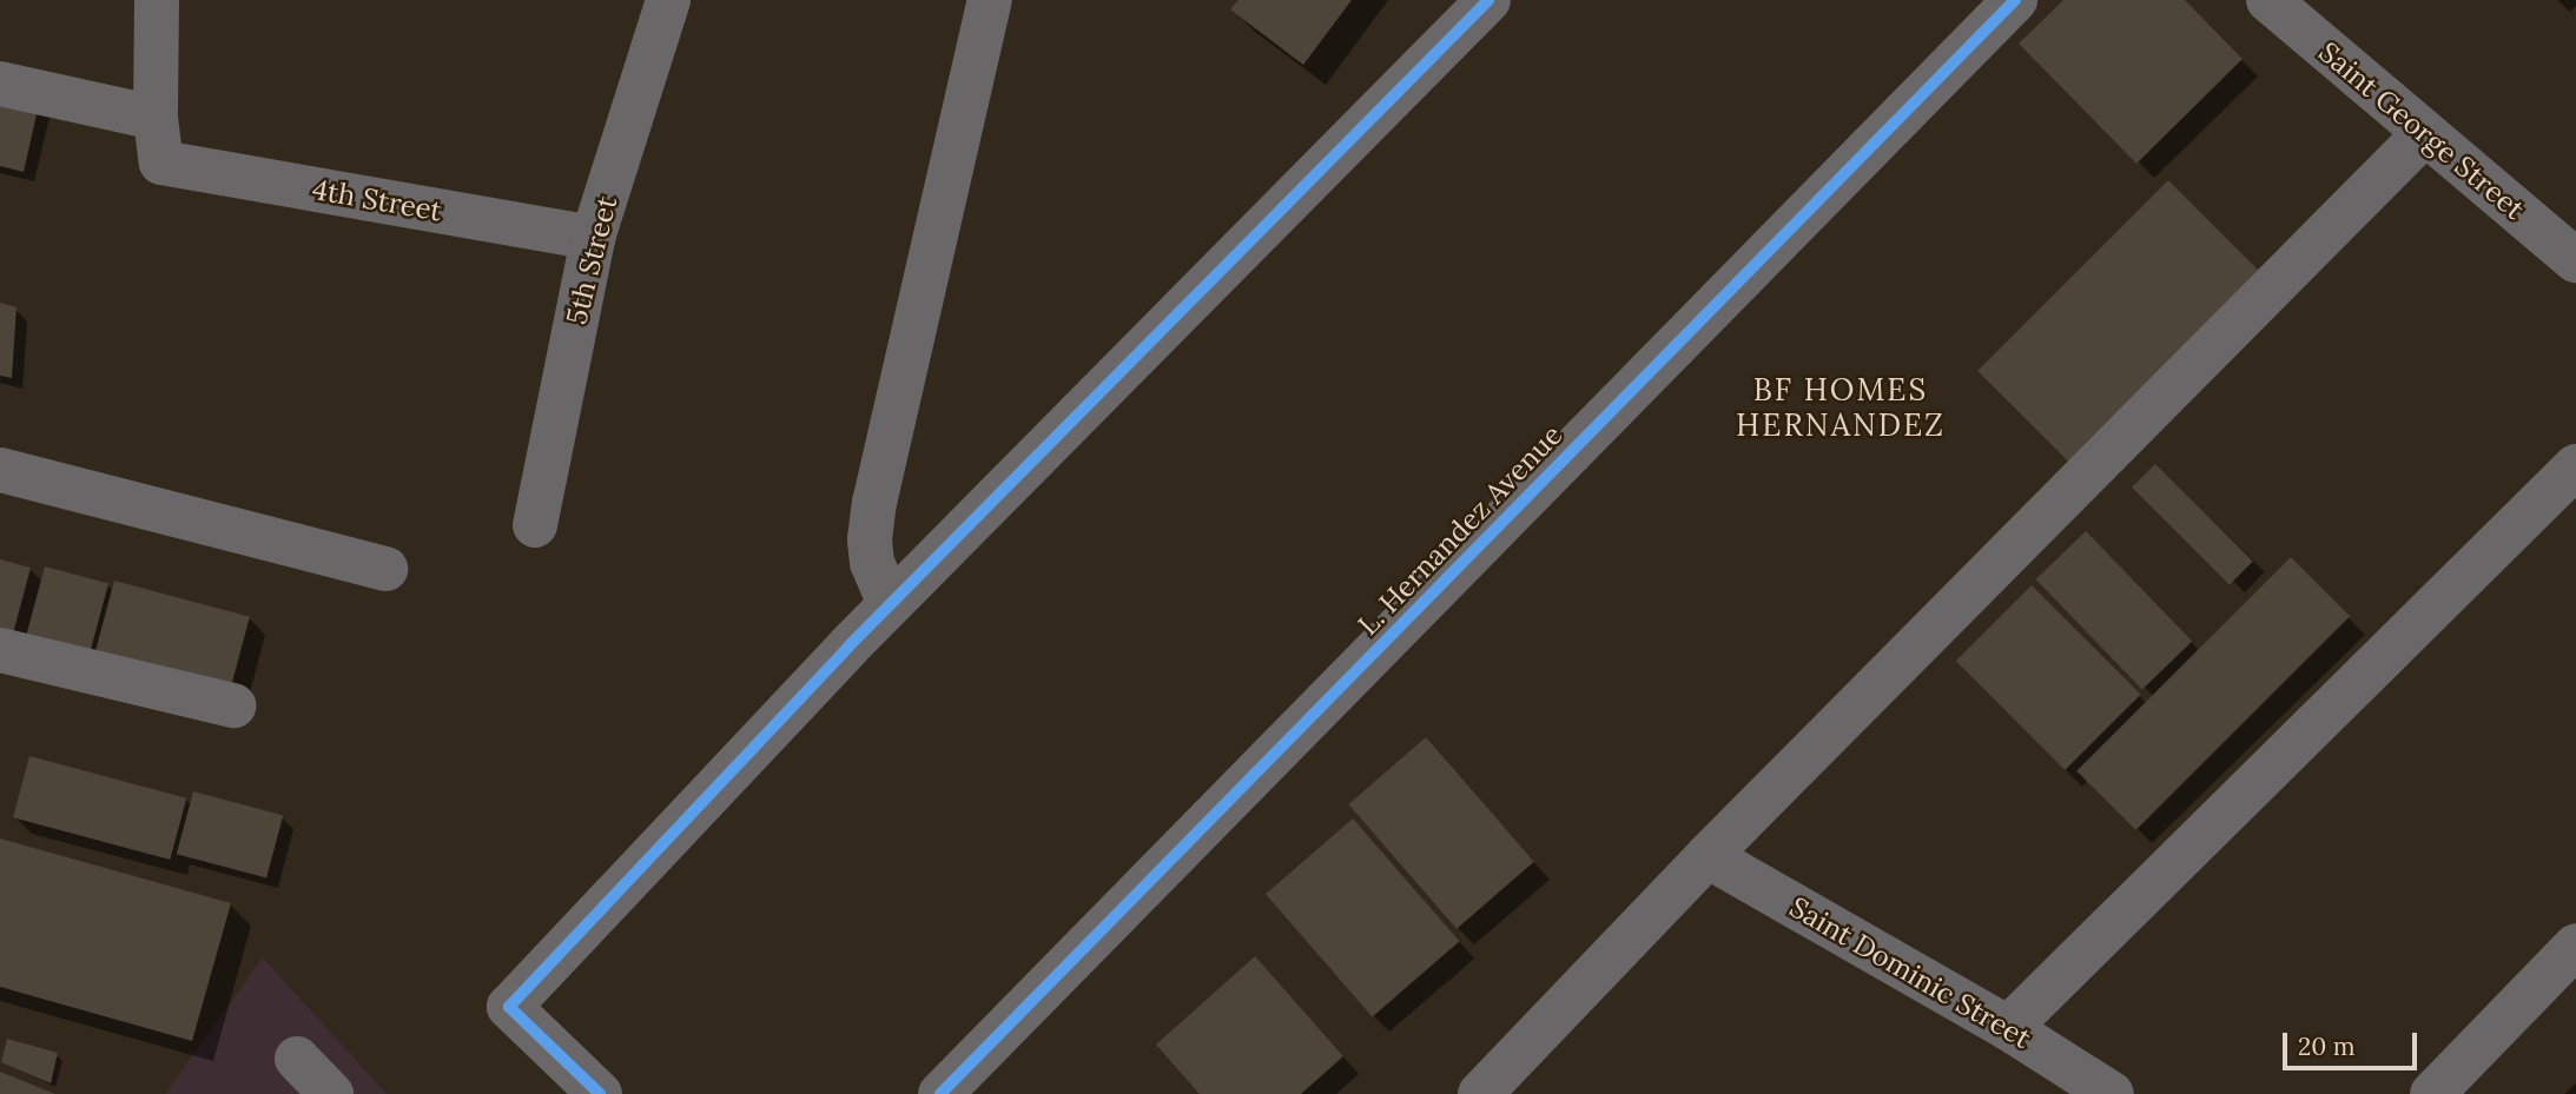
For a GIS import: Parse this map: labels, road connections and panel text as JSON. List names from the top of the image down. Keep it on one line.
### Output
{"streets":{"street":["Saint George Street","4th Street","5th Street","L. Hernandez Avenue","Saint Dominic Street"]},"crossings":[["4th Street","5th Street"]],"districts":["BF HOMES HERNANDEZ"],"scale_bar":"20 m"}
